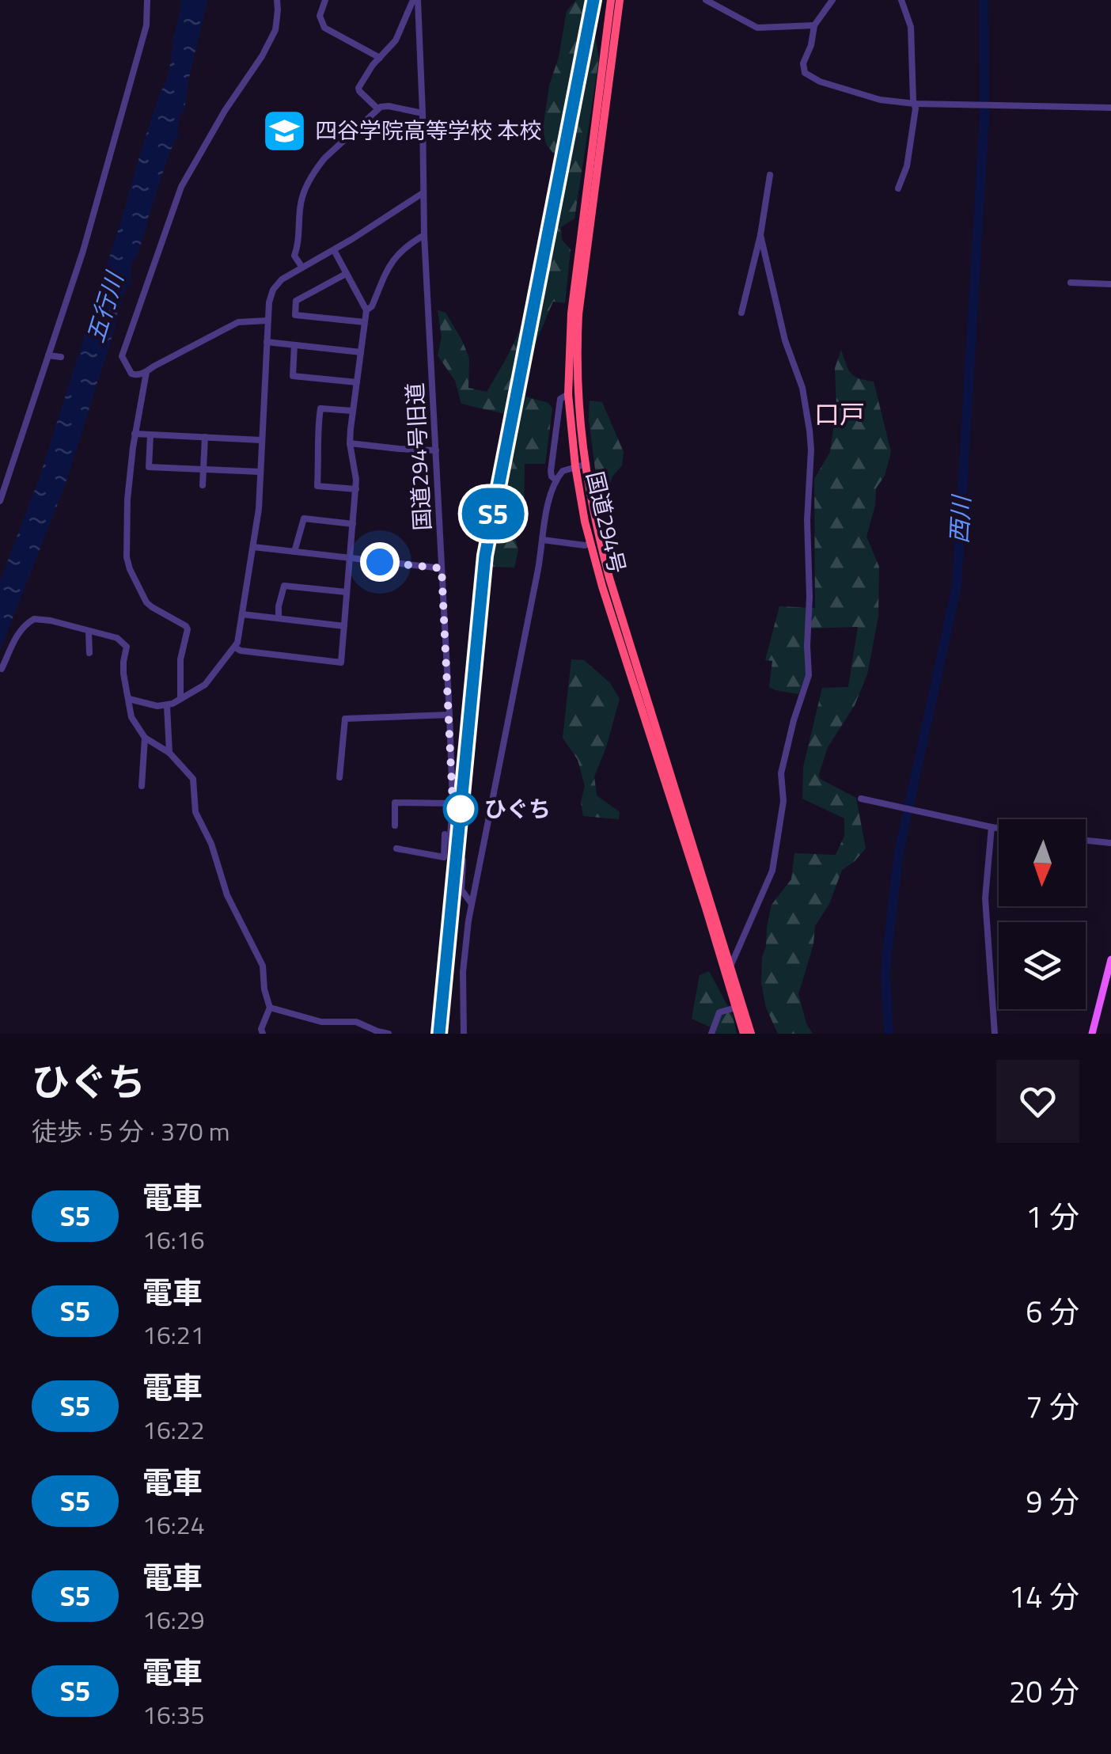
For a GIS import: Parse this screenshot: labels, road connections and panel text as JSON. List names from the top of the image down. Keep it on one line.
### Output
{"streets":{"highway":["国道294号"],"street":["国道294号旧道"]},"crossings":[["国道294号旧道","国道294号"]],"districts":["口戸"],"water":["五行川","西川"],"places":{"school or university":["四谷学院高等学校 本校"],"other":["ひぐち"]},"north":"bottom","page":{"on_map":"S5","heading":["ひぐち","徒歩 · 5 分 · 370 m"],"list":[{"mark":"S5","name":"電車","note":"16:16","value":"1 分"},{"mark":"S5","name":"電車","note":"16:21","value":"6 分"},{"mark":"S5","name":"電車","note":"16:22","value":"7 分"},{"mark":"S5","name":"電車","note":"16:24","value":"9 分"},{"mark":"S5","name":"電車","note":"16:29","value":"14 分"},{"mark":"S5","name":"電車","note":"16:35","value":"20 分"}]}}
